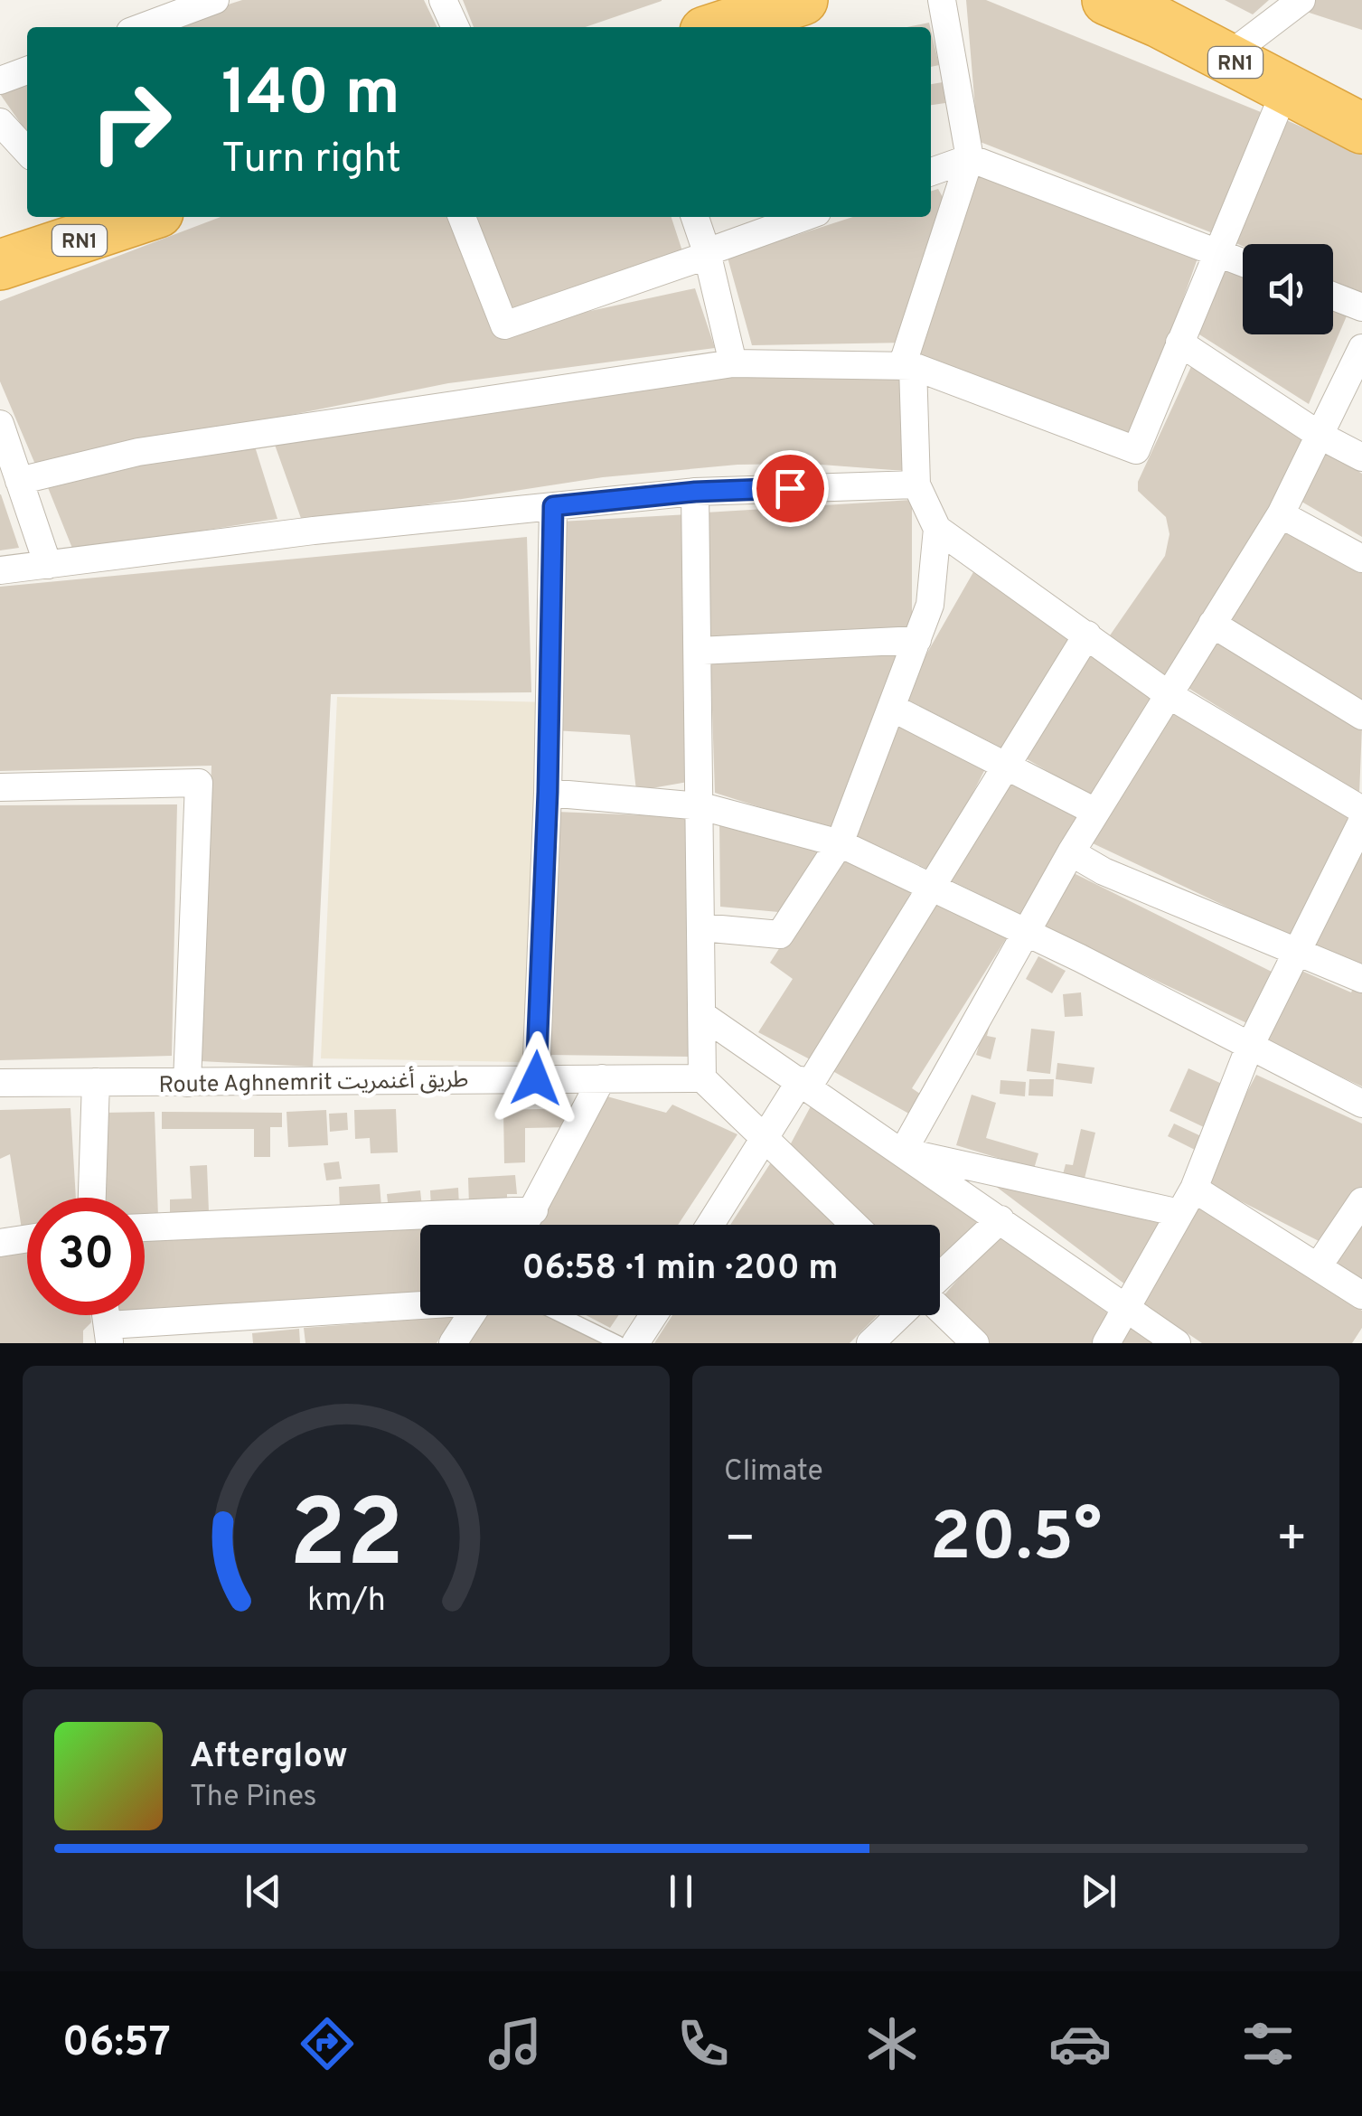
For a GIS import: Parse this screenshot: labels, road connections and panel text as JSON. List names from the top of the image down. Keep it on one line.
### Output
{"streets":{"highway":["RN1"],"street":["Route Aghnemrit طريق أغنمريت"]},"page":{"turn":["140 m","Turn right"],"limit":"30","trip":"06:58 · 1 min · 200 m","tile":"Climate","heat":["−","20.5°","+"],"song":["Afterglow","The Pines"],"tabs":"06:57","gauge":["22","km/h"]}}
